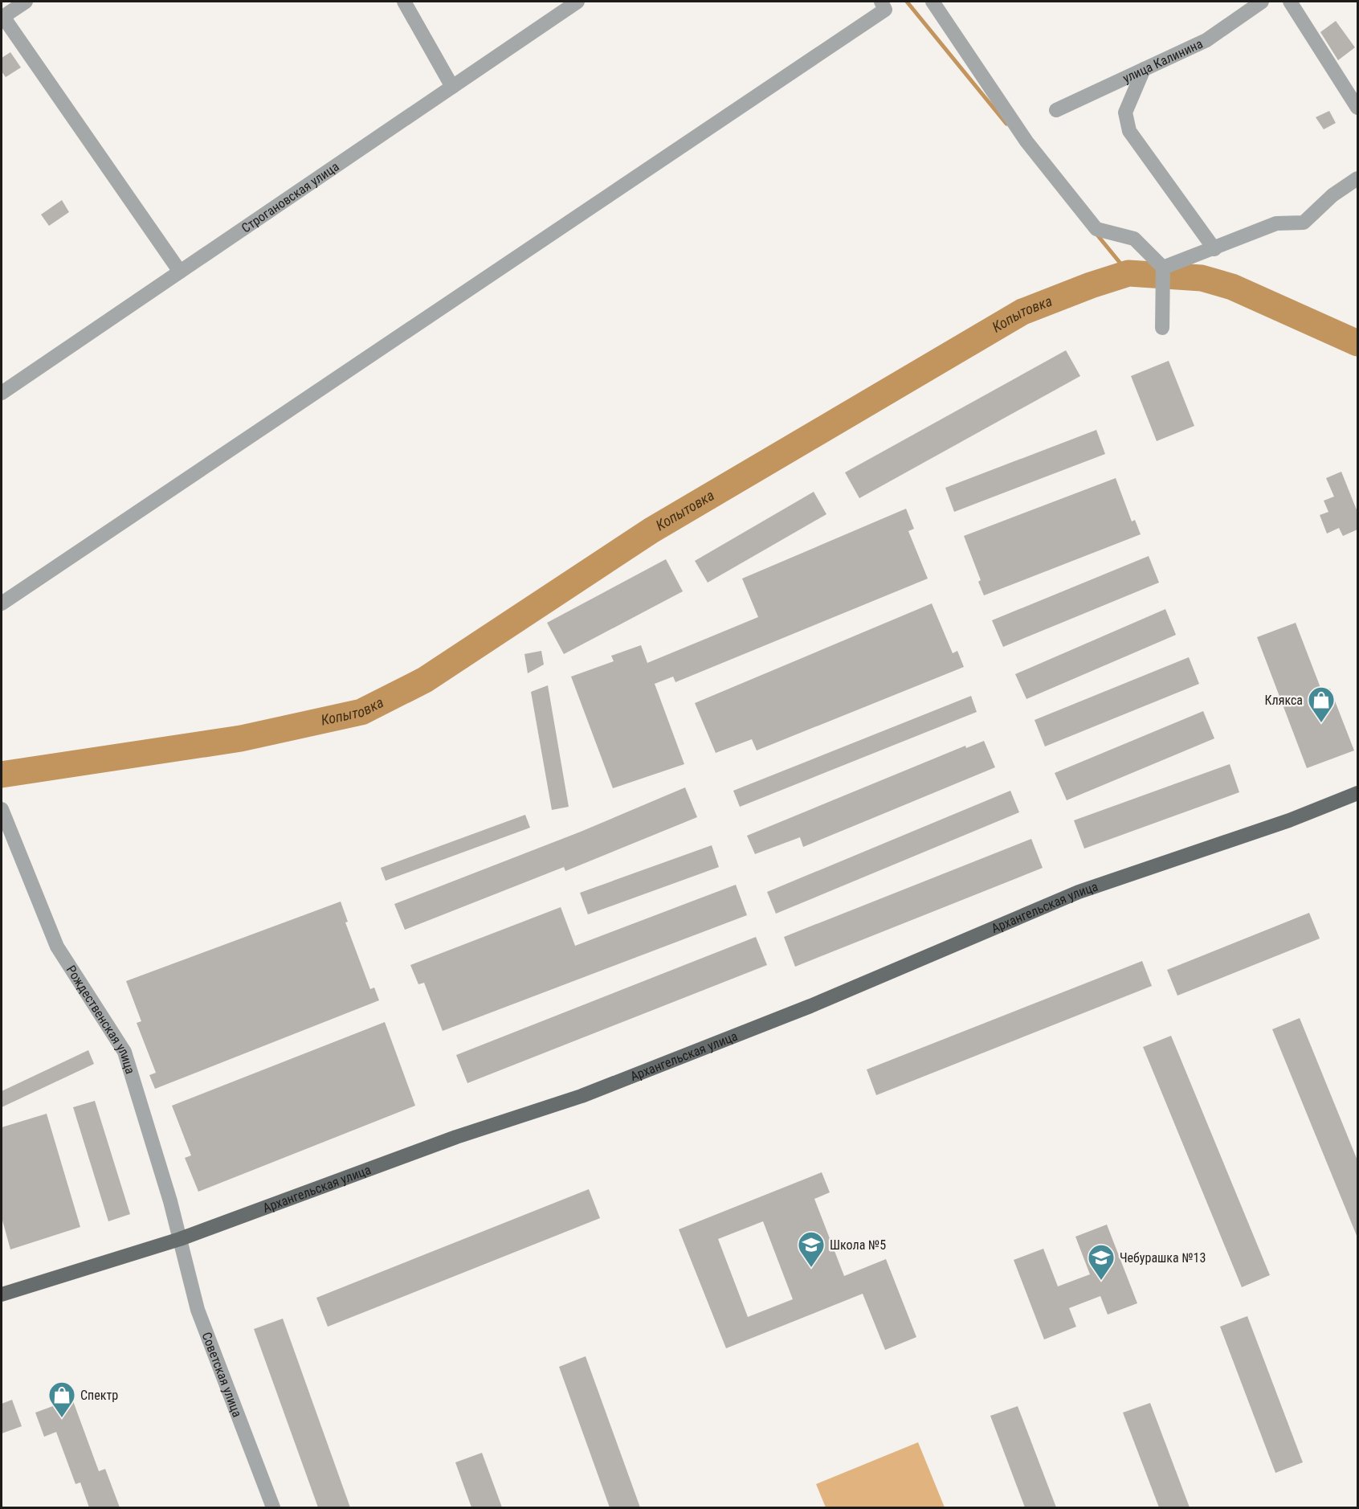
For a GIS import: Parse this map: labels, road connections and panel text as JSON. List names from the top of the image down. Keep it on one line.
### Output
{"streets":{"main road":["Архангельская улица"],"street":["улица Калинина","Строгановская улица","Рождественская улица","Советская улица"]},"crossings":[["Архангельская улица","Рождественская улица"],["Архангельская улица","Советская улица"],["Рождественская улица","Советская улица"]],"water":["Копытовка"],"places":{"shop":["Клякса","Спектр"],"school or university":["Школа №5","Чебурашка №13"]}}
